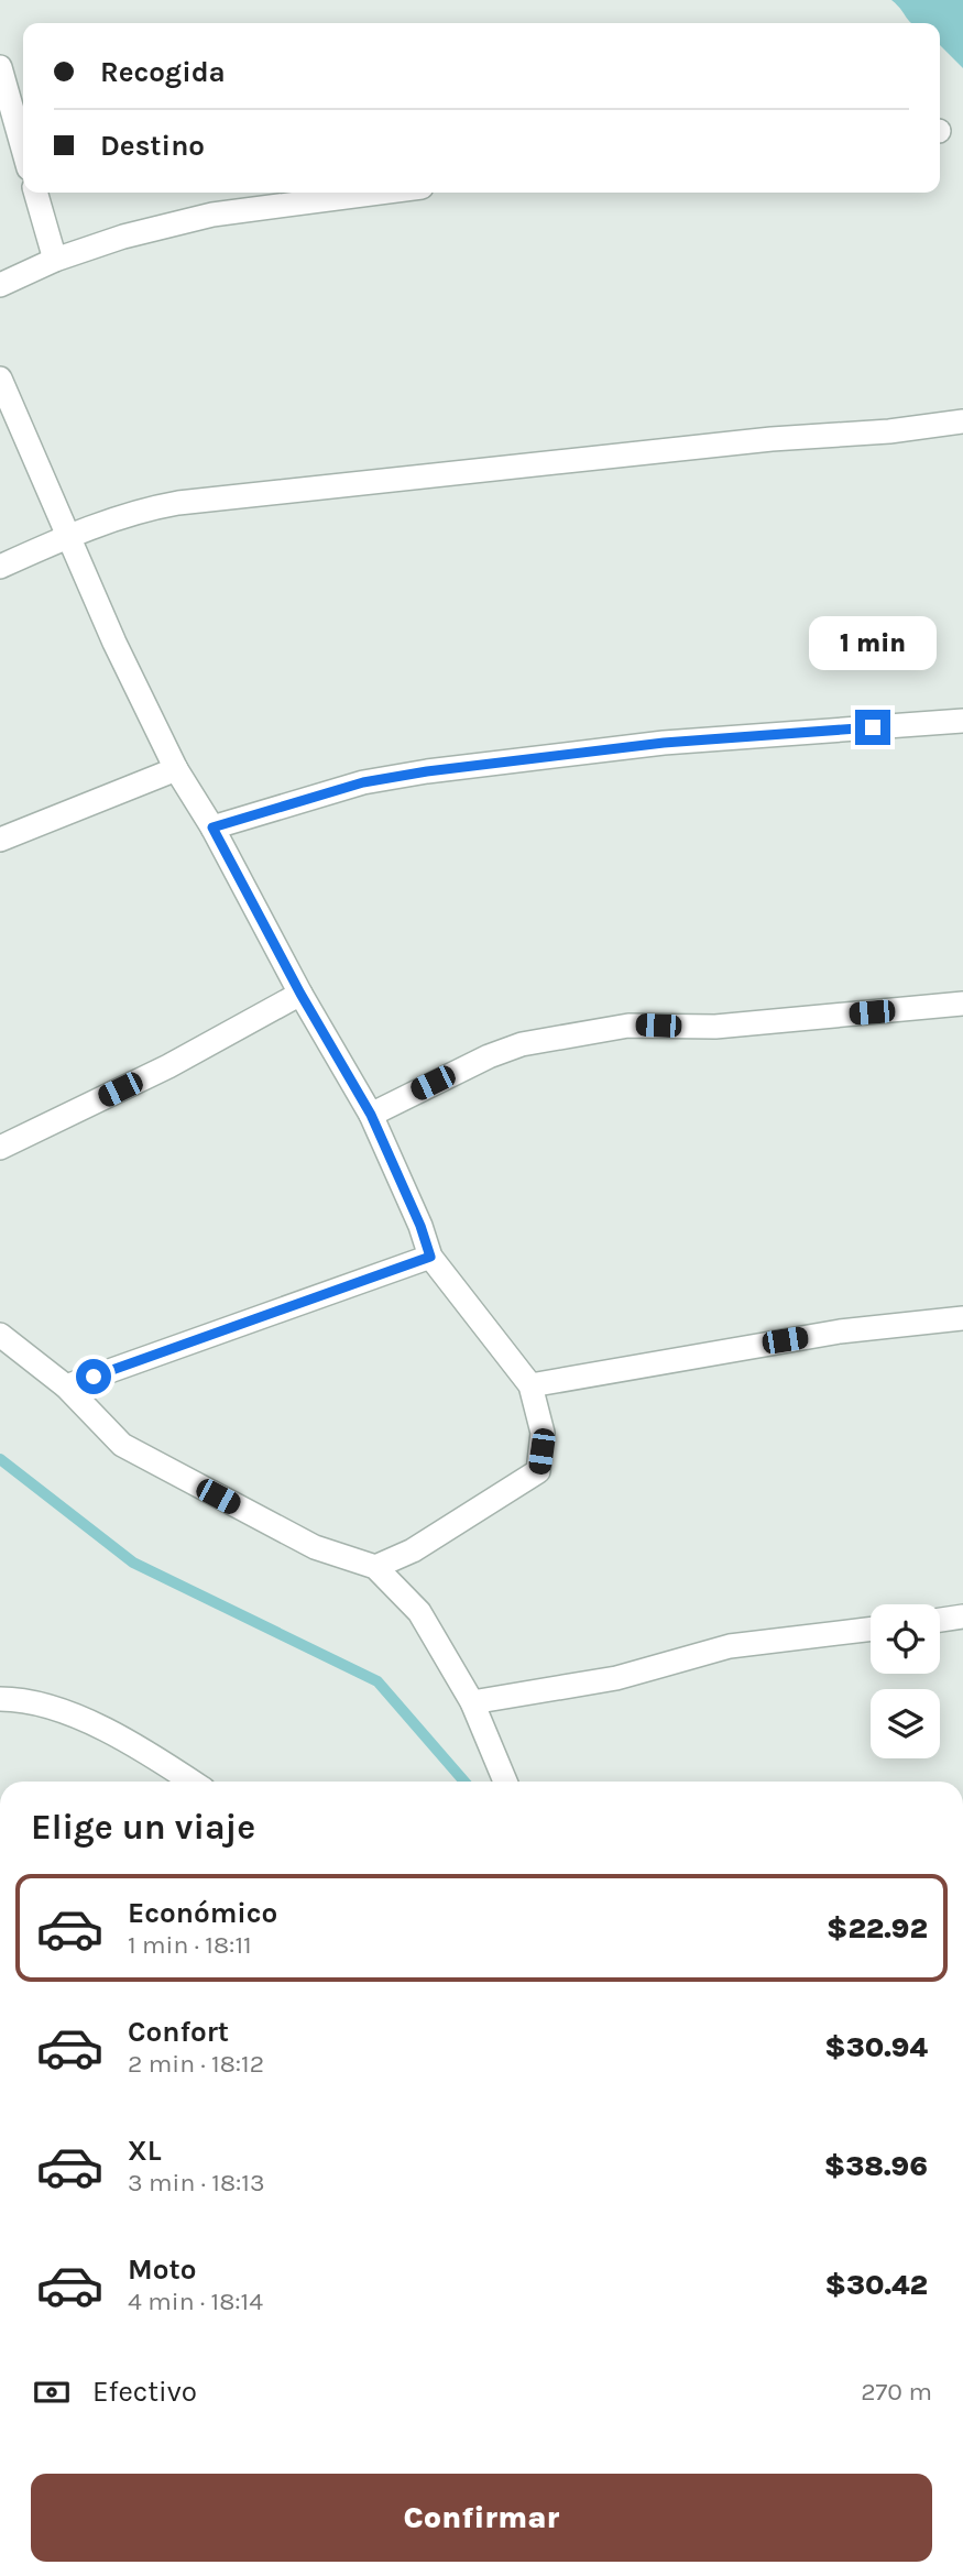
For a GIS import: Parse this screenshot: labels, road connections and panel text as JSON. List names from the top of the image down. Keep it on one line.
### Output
{"page":{"banner":["Recogida","Destino"],"bubble":"1 min","heading":"Elige un viaje","list":[{"name":"Económico","note":"1 min · 18:11","value":"$22.92"},{"name":"Confort","note":"2 min · 18:12","value":"$30.94"},{"name":"XL","note":"3 min · 18:13","value":"$38.96"},{"name":"Moto","note":"4 min · 18:14","value":"$30.42"}],"pay":["Efectivo","270 m"],"buttons":"Confirmar"}}
